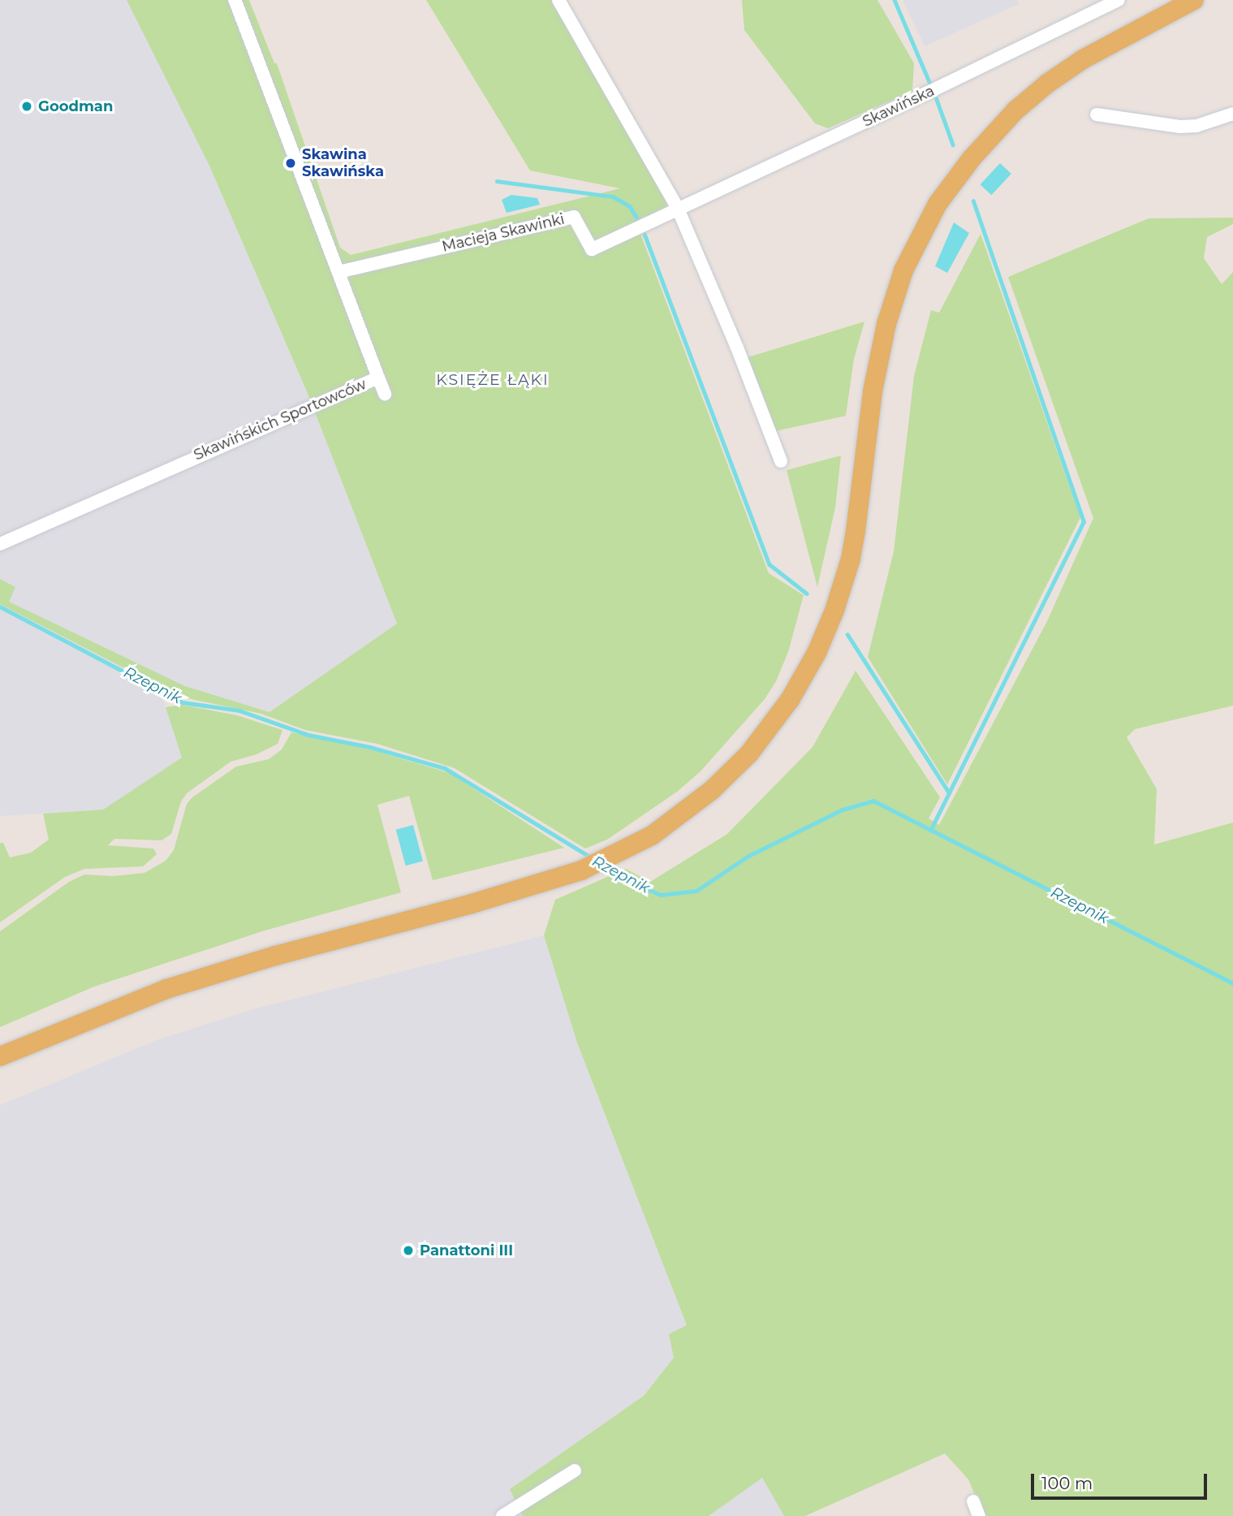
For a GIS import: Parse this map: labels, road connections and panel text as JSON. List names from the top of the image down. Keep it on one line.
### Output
{"streets":{"street":["Skawińska","Macieja Skawinki","Skawińskich Sportowców"]},"crossings":[["Skawińska","Macieja Skawinki"],["Macieja Skawinki","Skawińskich Sportowców"]],"districts":["KSIĘŻE ŁĄKI"],"water":["Rzepnik"],"places":["Goodman","Skawina Skawińska","Panattoni III"],"scale_bar":"100 m"}
